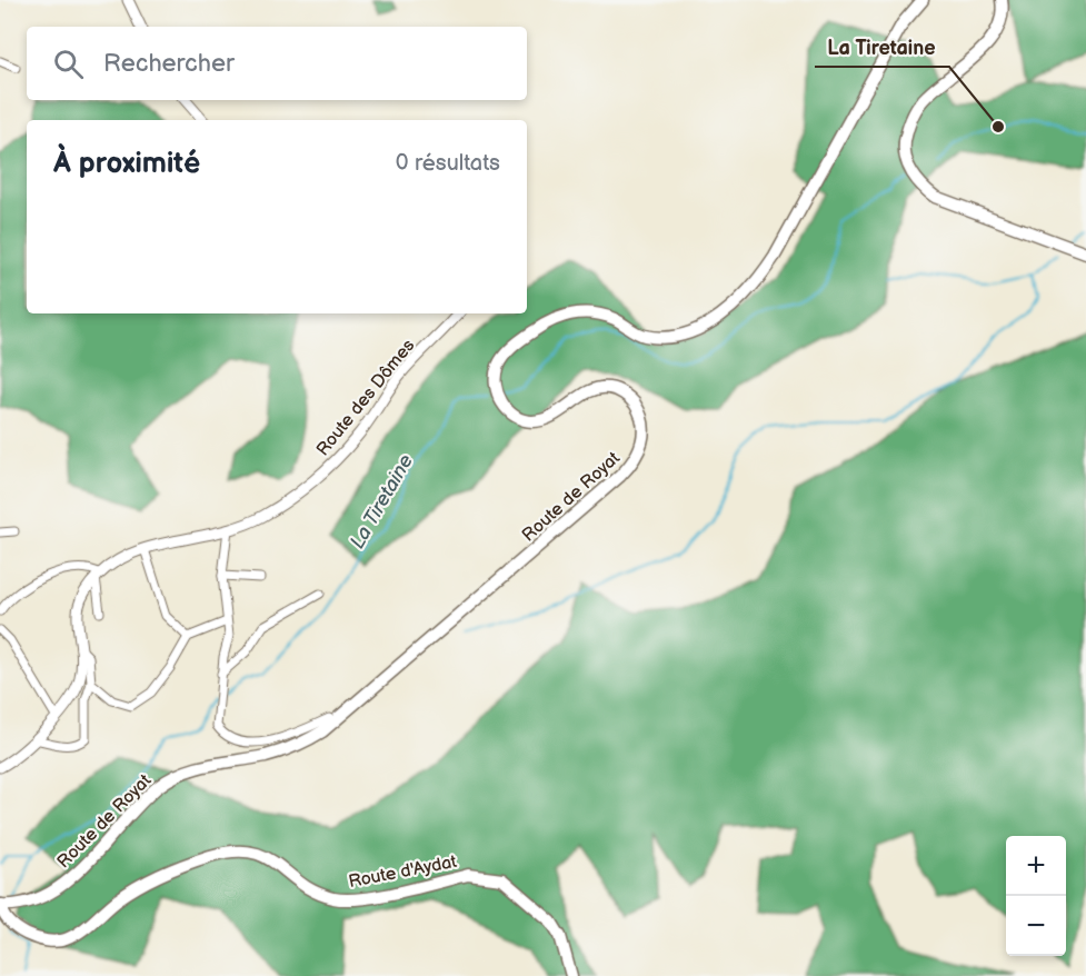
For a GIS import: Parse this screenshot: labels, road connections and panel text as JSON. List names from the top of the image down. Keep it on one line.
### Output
{"streets":{"main road":["Route de Royat","Route d'Aydat"],"street":["Route des Dômes"]},"crossings":[["Route de Royat","Route d'Aydat"]],"water":["La Tiretaine"],"places":["La Tiretaine"],"page":{"search":"Rechercher","heading":["À proximité","0 résultats"],"map_buttons":["+","−"]}}
